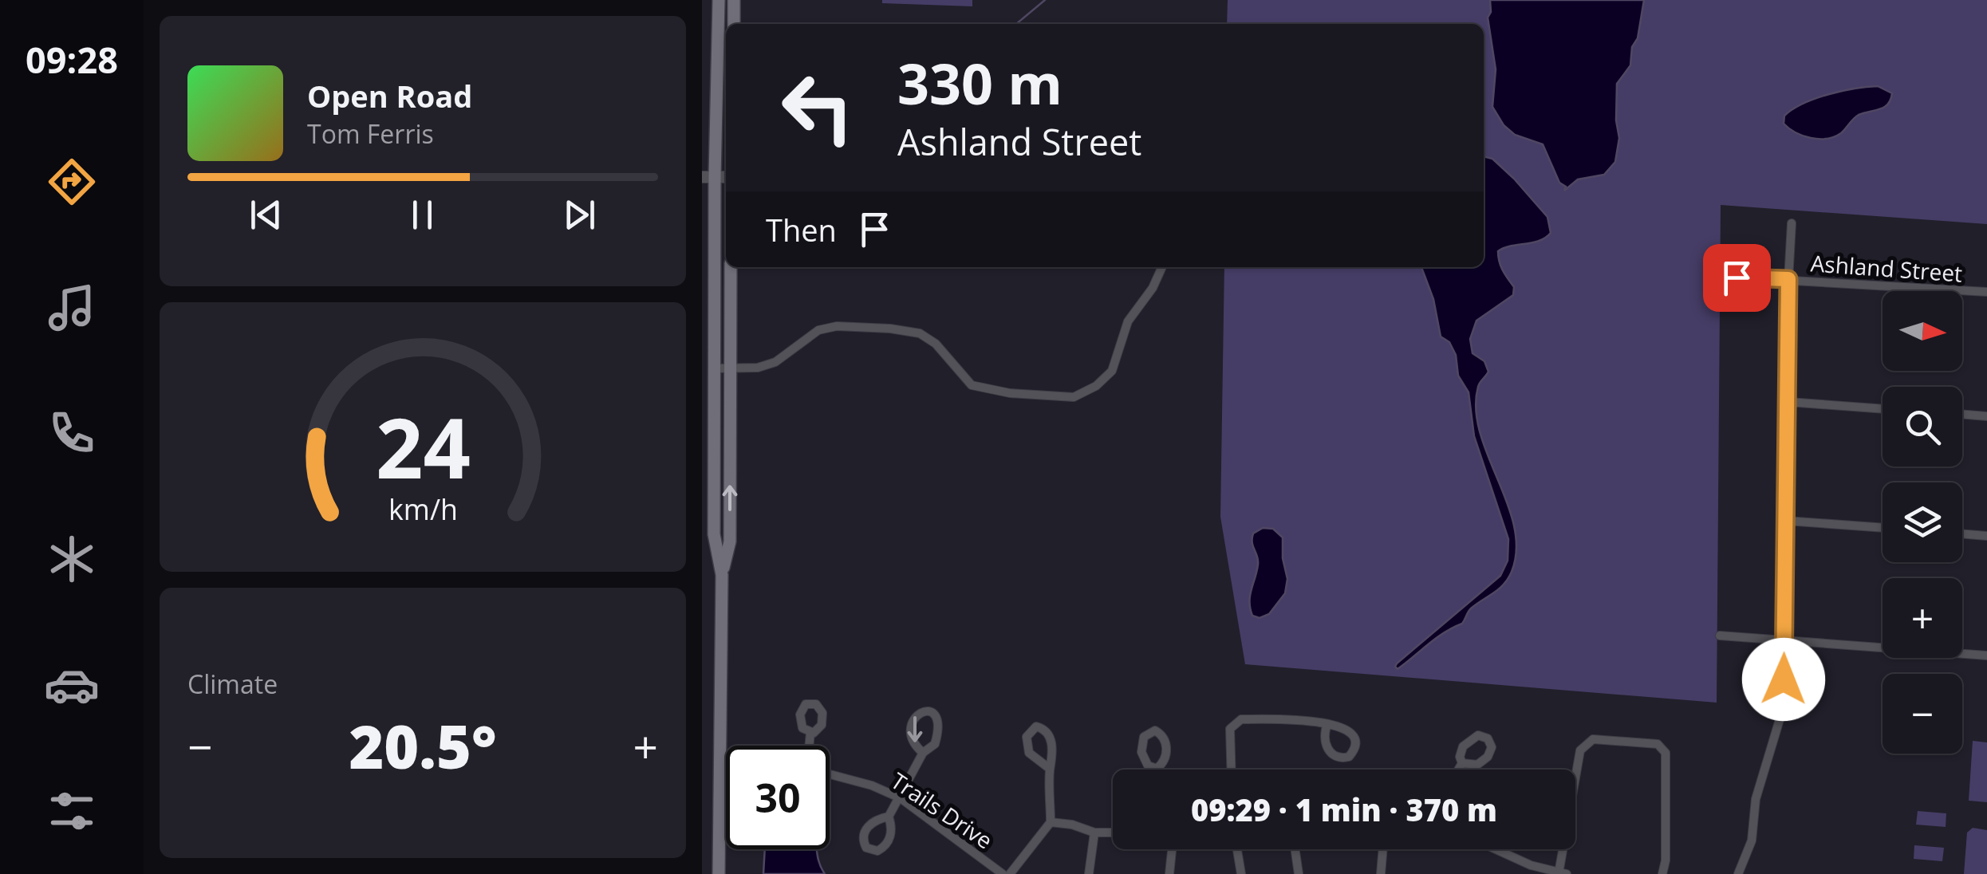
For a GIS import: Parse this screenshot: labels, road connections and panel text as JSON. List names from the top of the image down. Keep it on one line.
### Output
{"streets":{"street":["Ashland Street","Trails Drive"]},"north":"right","page":{"tabs":"09:28","turn":["330 m","Ashland Street"],"song":["Open Road","Tom Ferris"],"then":"Then","map_buttons":["+","−"],"tile":"Climate","heat":["−","20.5°","+"],"limit":"30","trip":"09:29 · 1 min · 370 m","gauge":["24","km/h"]}}
